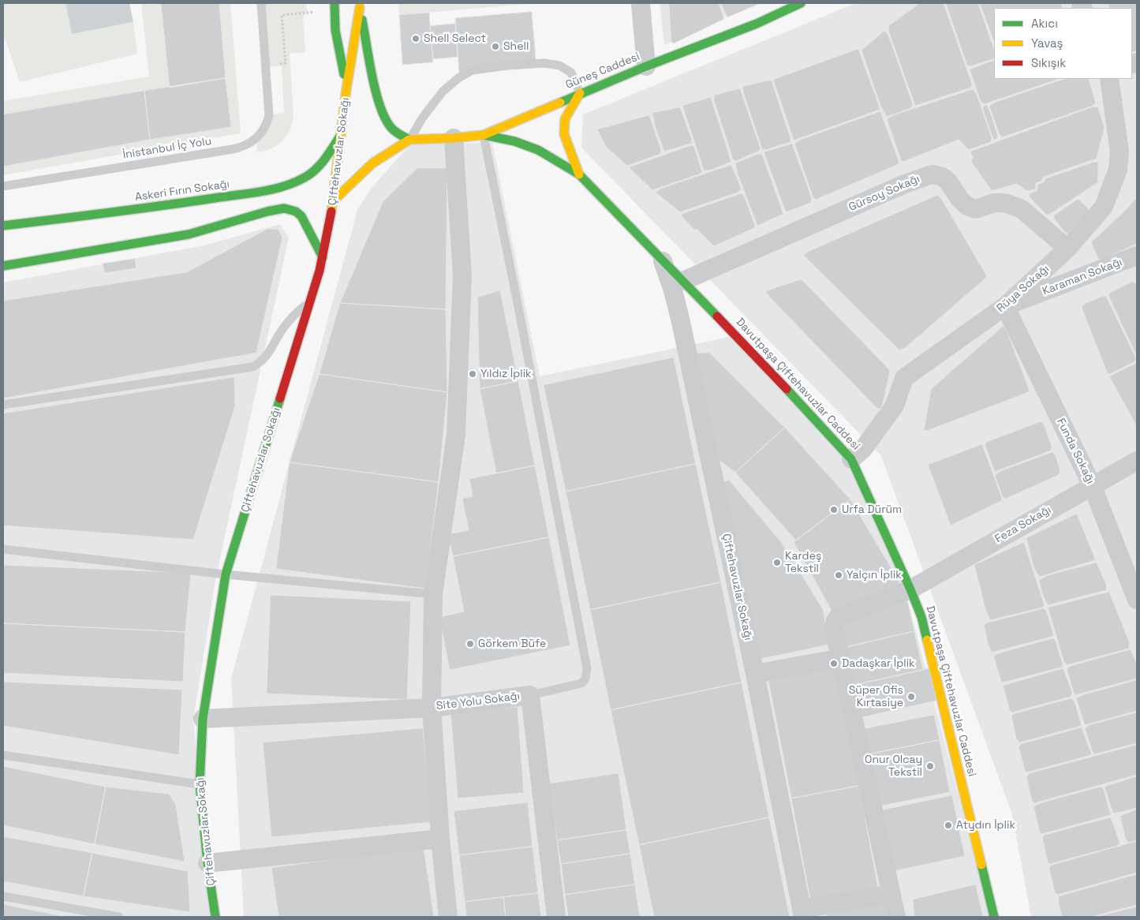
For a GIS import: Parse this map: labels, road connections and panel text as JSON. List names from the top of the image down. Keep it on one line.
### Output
{"streets":{"street":["Güneş Caddesi","Çiftehavuzlar Sokağı","Askeri Fırın Sokağı","Gürsoy Sokağı","Karaman Sokağı","Rüya Sokağı","Davutpaşa Çiftehavuzlar Caddesi","Funda Sokağı","Feza Sokağı","Site Yolu Sokağı"],"lane":["İnistanbul İç Yolu"]},"crossings":[["Güneş Caddesi","Davutpaşa Çiftehavuzlar Caddesi"],["Çiftehavuzlar Sokağı","Askeri Fırın Sokağı"],["Çiftehavuzlar Sokağı","Davutpaşa Çiftehavuzlar Caddesi"],["Çiftehavuzlar Sokağı","Site Yolu Sokağı"],["Gürsoy Sokağı","Rüya Sokağı"],["Gürsoy Sokağı","Davutpaşa Çiftehavuzlar Caddesi"],["Karaman Sokağı","Rüya Sokağı"],["Karaman Sokağı","Funda Sokağı"],["Rüya Sokağı","Davutpaşa Çiftehavuzlar Caddesi"],["Rüya Sokağı","Funda Sokağı"],["Davutpaşa Çiftehavuzlar Caddesi","Feza Sokağı"],["Funda Sokağı","Feza Sokağı"]],"places":["Shell Select","Shell","Yıldız İplik","Urfa Dürüm","Kardeş Tekstil","Yalçın İplik","Görkem Büfe","Dadaşkar İplik","Süper Ofis Kırtasiye","Onur Olcay Tekstil","Atydın İplik"],"legend":["Akıcı","Yavaş","Sıkışık"]}
